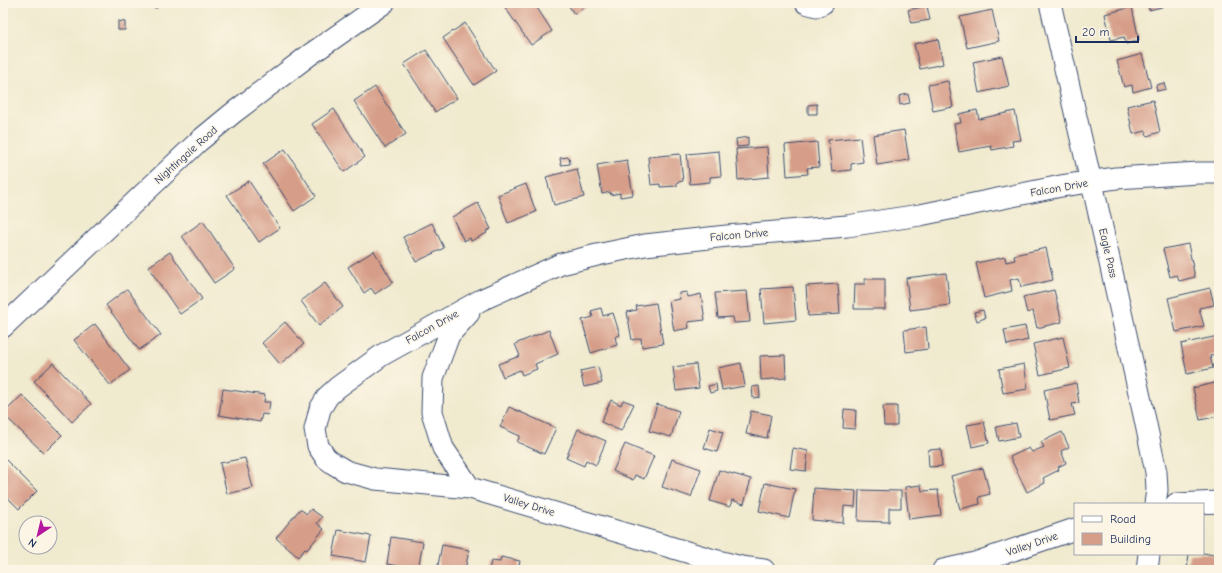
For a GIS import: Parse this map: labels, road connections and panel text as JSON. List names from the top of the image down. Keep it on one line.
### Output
{"streets":{"street":["Nightingale Road","Falcon Drive","Eagle Pass","Valley Drive"]},"crossings":[["Falcon Drive","Eagle Pass"],["Falcon Drive","Valley Drive"]],"legend":["Road","Building"],"scale_bar":"20 m","north":"bottom left"}
